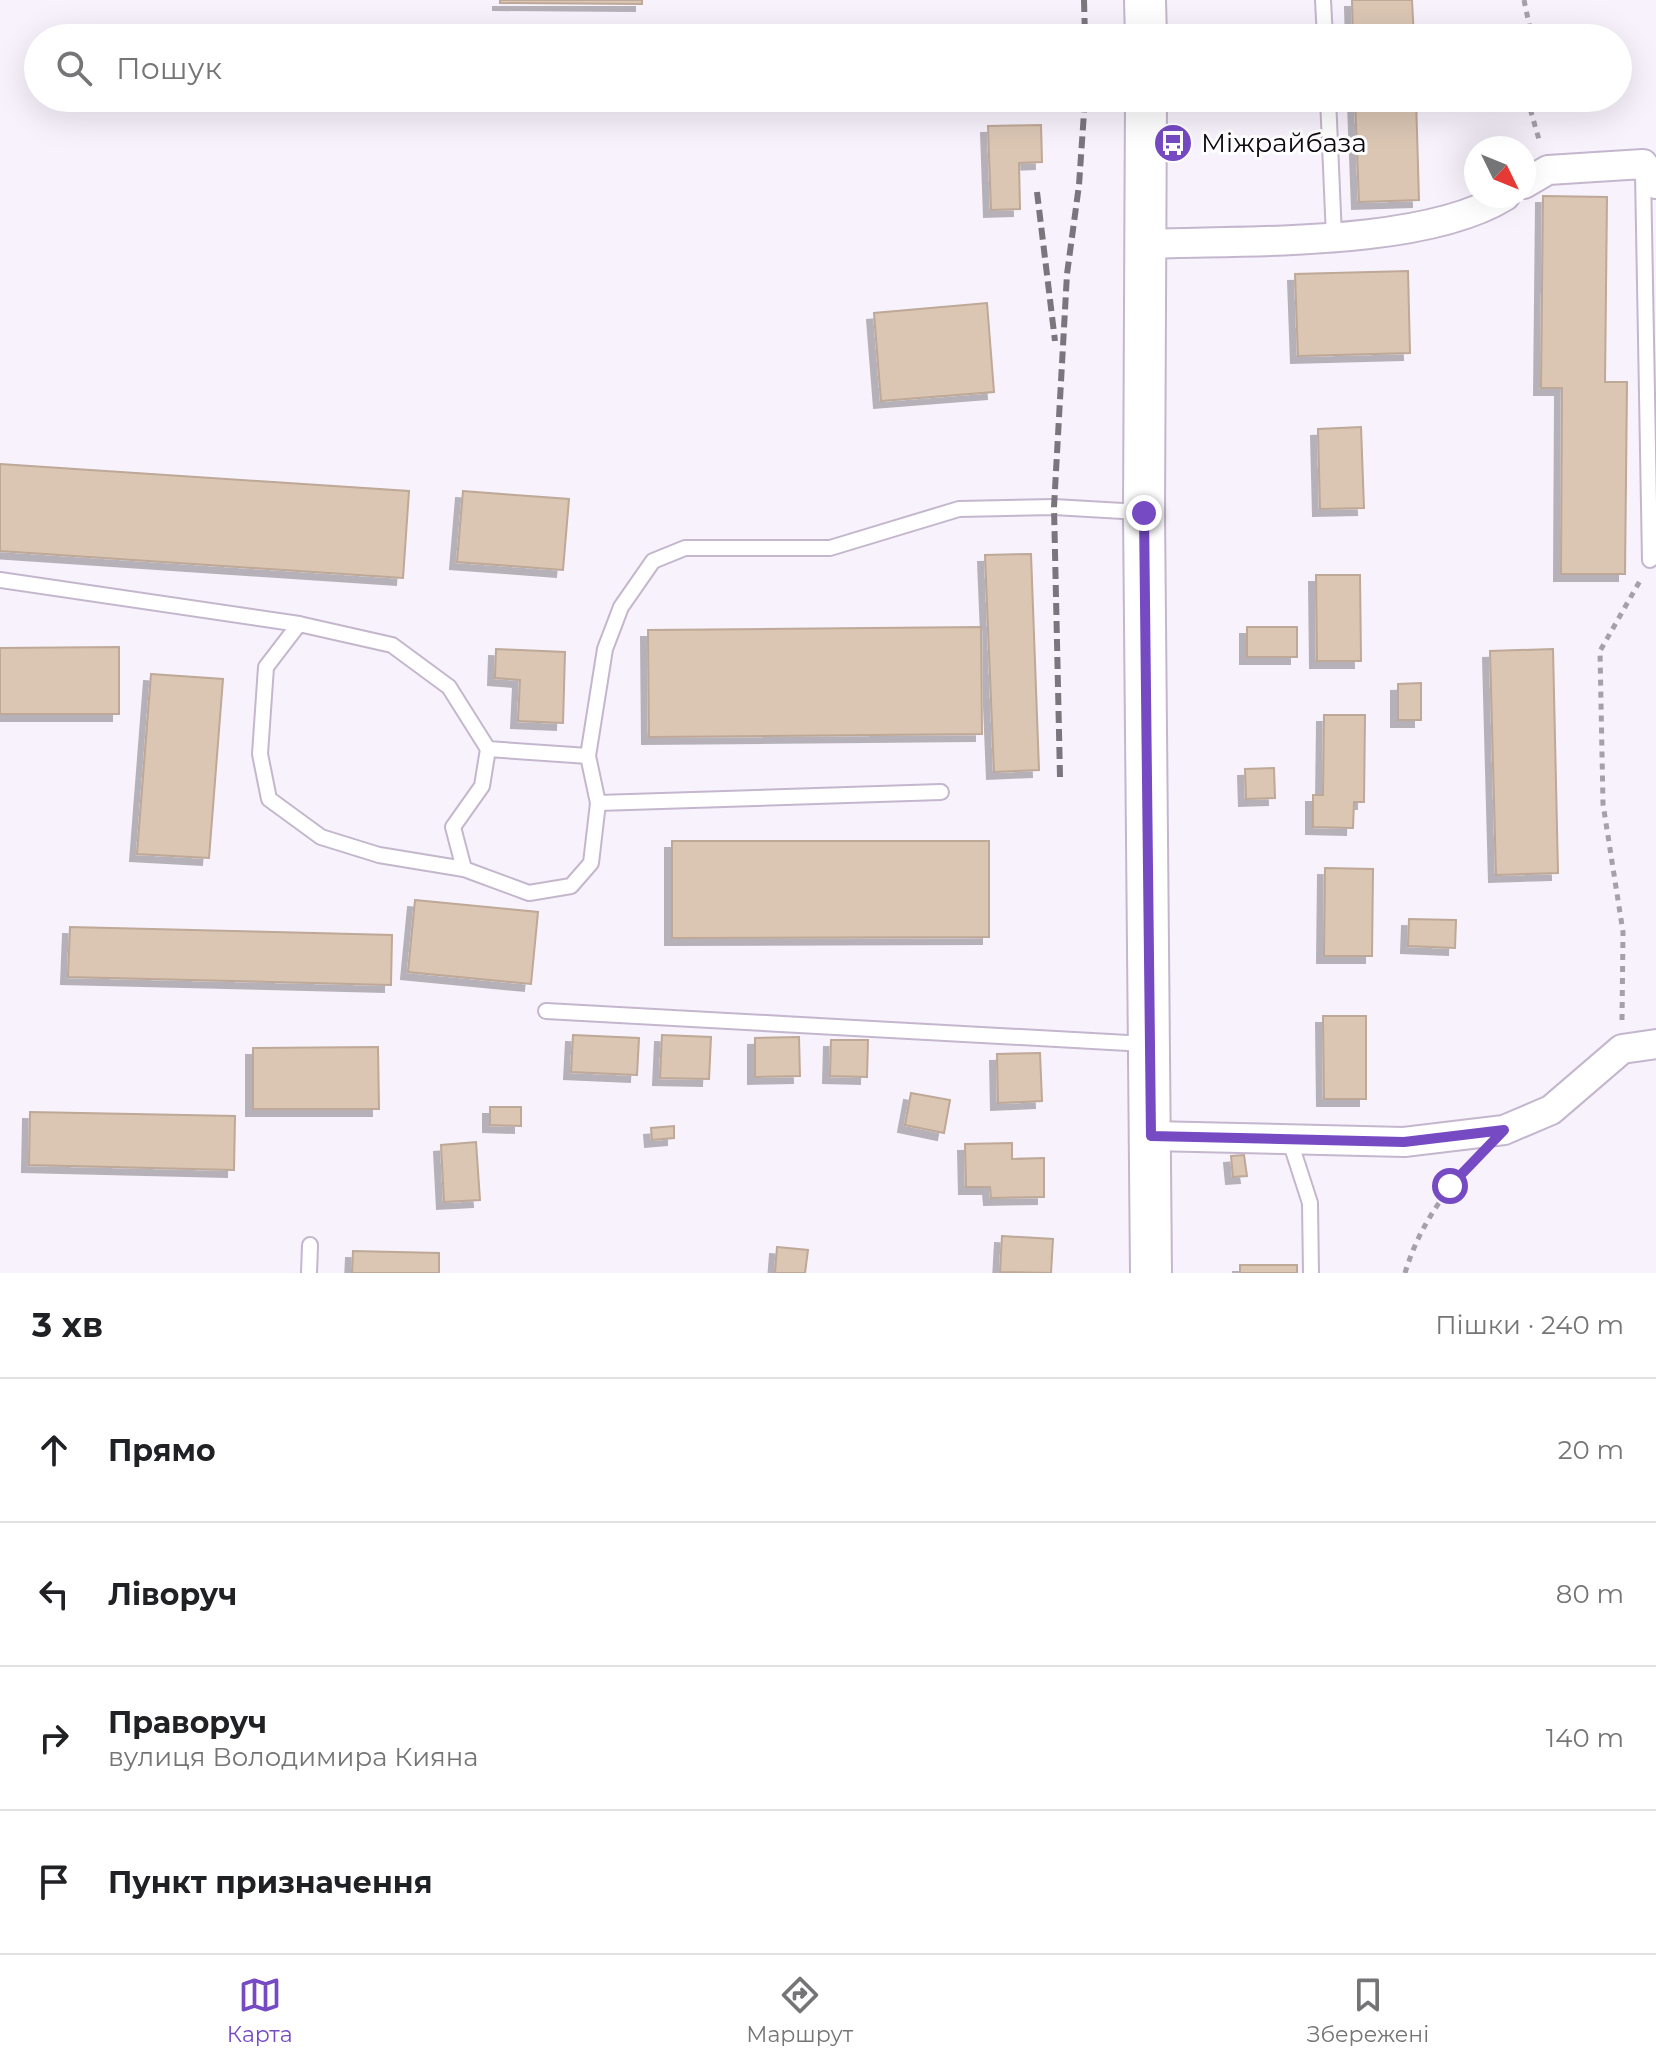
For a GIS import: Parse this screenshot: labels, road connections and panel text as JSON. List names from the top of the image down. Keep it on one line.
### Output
{"places":{"bus stop":["Міжрайбаза"]},"north":"bottom right","page":{"search":"Пошук","heading":["3 хв","Пішки · 240 m"],"list":[["Прямо","20 m"],["Ліворуч","80 m"],["Праворуч","вулиця Володимира Кияна","140 m"],"Пункт призначення"],"nav":["Карта","Маршрут","Збережені"]}}
